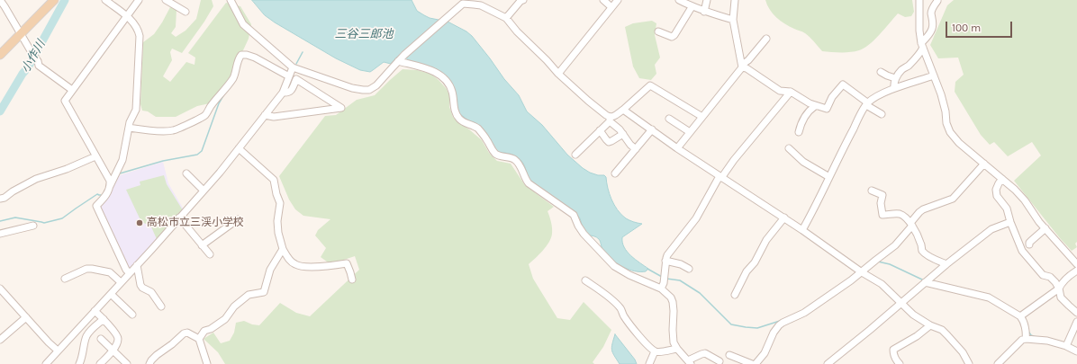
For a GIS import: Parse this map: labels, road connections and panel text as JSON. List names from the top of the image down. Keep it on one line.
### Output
{"water":["三谷三郎池","小作川"],"places":["高松市立三渓小学校"],"scale_bar":"100 m"}
